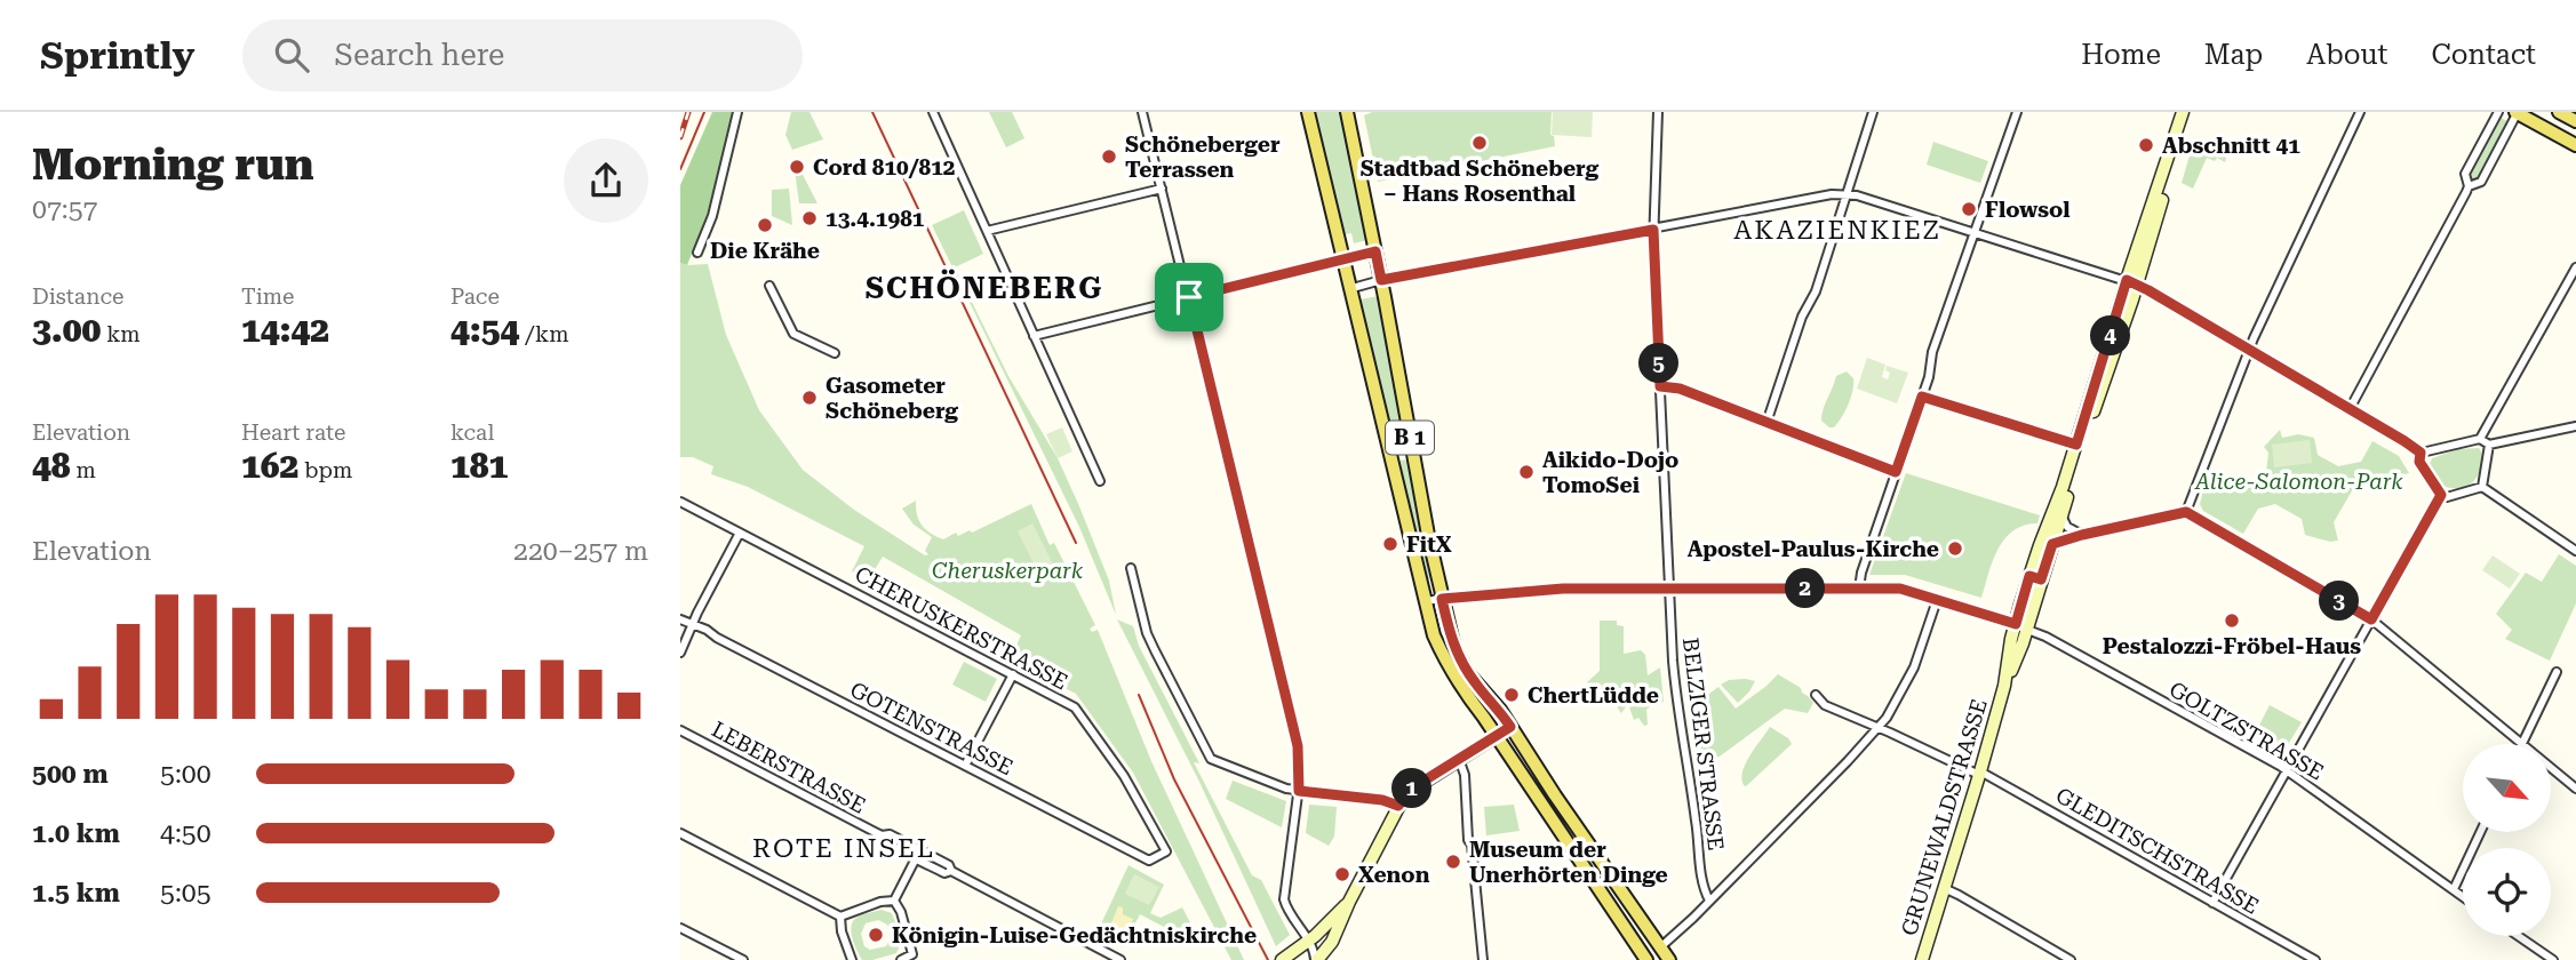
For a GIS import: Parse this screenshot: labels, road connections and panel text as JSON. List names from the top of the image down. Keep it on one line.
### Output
{"streets":{"main road":["B 1","GRUNEWALDSTRASSE"],"street":["CHERUSKERSTRASSE","GOTENSTRASSE","GOLTZSTRASSE","BELZIGER STRASSE","LEBERSTRASSE","GLEDITSCHSTRASSE"]},"crossings":[["B 1","GOLTZSTRASSE"],["CHERUSKERSTRASSE","GOTENSTRASSE"],["GOLTZSTRASSE","BELZIGER STRASSE"],["GOLTZSTRASSE","GRUNEWALDSTRASSE"],["GRUNEWALDSTRASSE","GLEDITSCHSTRASSE"]],"districts":["AKAZIENKIEZ","SCHÖNEBERG","ROTE INSEL"],"parks":["Alice-Salomon-Park","Cheruskerpark"],"places":["Stadtbad Schöneberg – Hans Rosenthal","Abschnitt 41","Schöneberger Terrassen","Cord 810/812","Flowsol","13.4.1981","Die Krähe","Gasometer Schöneberg","Aikido-Dojo TomoSei","FitX","Apostel-Paulus-Kirche","Pestalozzi-Fröbel-Haus","ChertLüdde","Museum der Unerhörten Dinge","Xenon","Königin-Luise-Gedächtniskirche"],"north":"bottom right","page":{"header":"Sprintly","search":"Search here","nav":["Home","Map","About","Contact"],"heading":["Morning run","07:57"],"stats":[["Distance","3.00 km"],["Time","14:42"],["Pace","4:54 /km"],["Elevation","48 m"],["Heart rate","162 bpm"],["kcal","181"]],"pins":["4","5","2","3","1"],"chart":["Elevation","220–257 m"],"list":[{"name":"500 m","note":"5:00"},{"name":"1.0 km","note":"4:50"},{"name":"1.5 km","note":"5:05"}]}}
